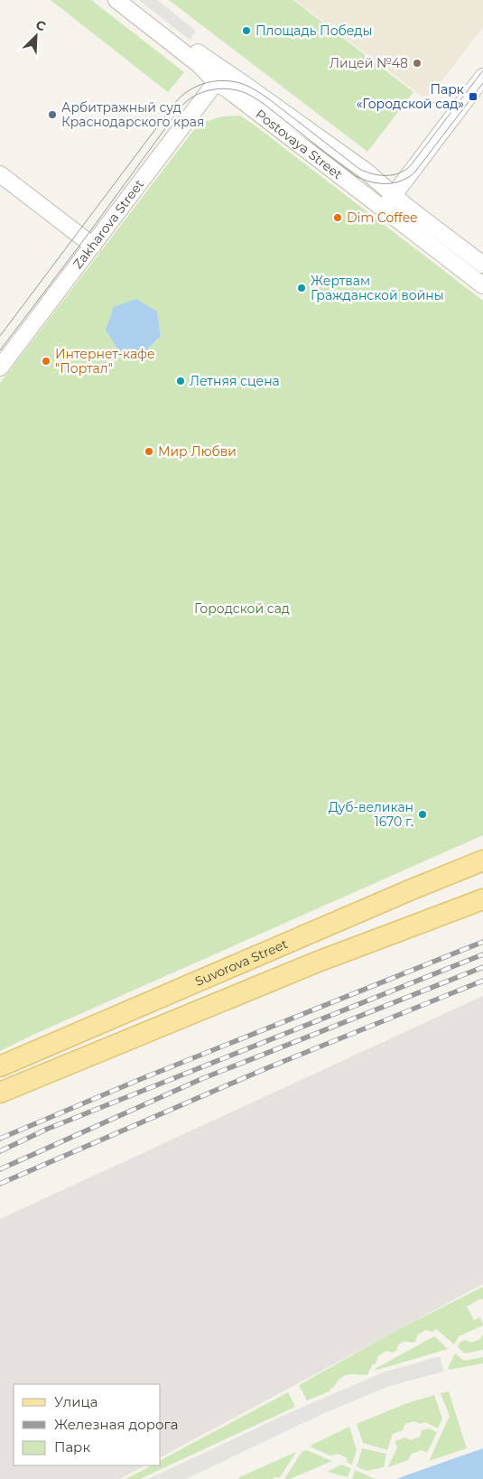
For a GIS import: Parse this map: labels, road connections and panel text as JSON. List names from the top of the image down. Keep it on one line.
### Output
{"streets":{"main road":["Suvorova Street"],"street":["Postovaya Street","Zakharova Street"]},"crossings":[["Postovaya Street","Zakharova Street"]],"parks":["Городской сад"],"places":{"other":["Площадь Победы","Лицей №48","Арбитражный суд Краснодарского края","Dim Coffee","Жертвам Гражданской войны","Интернет-кафе \"Портал\"","Летняя сцена","Мир Любви","Дуб-великан 1670 г."],"transit":["Парк «Городской сад»"]},"legend":["Улица","Железная дорога","Парк"],"north":"top right"}
